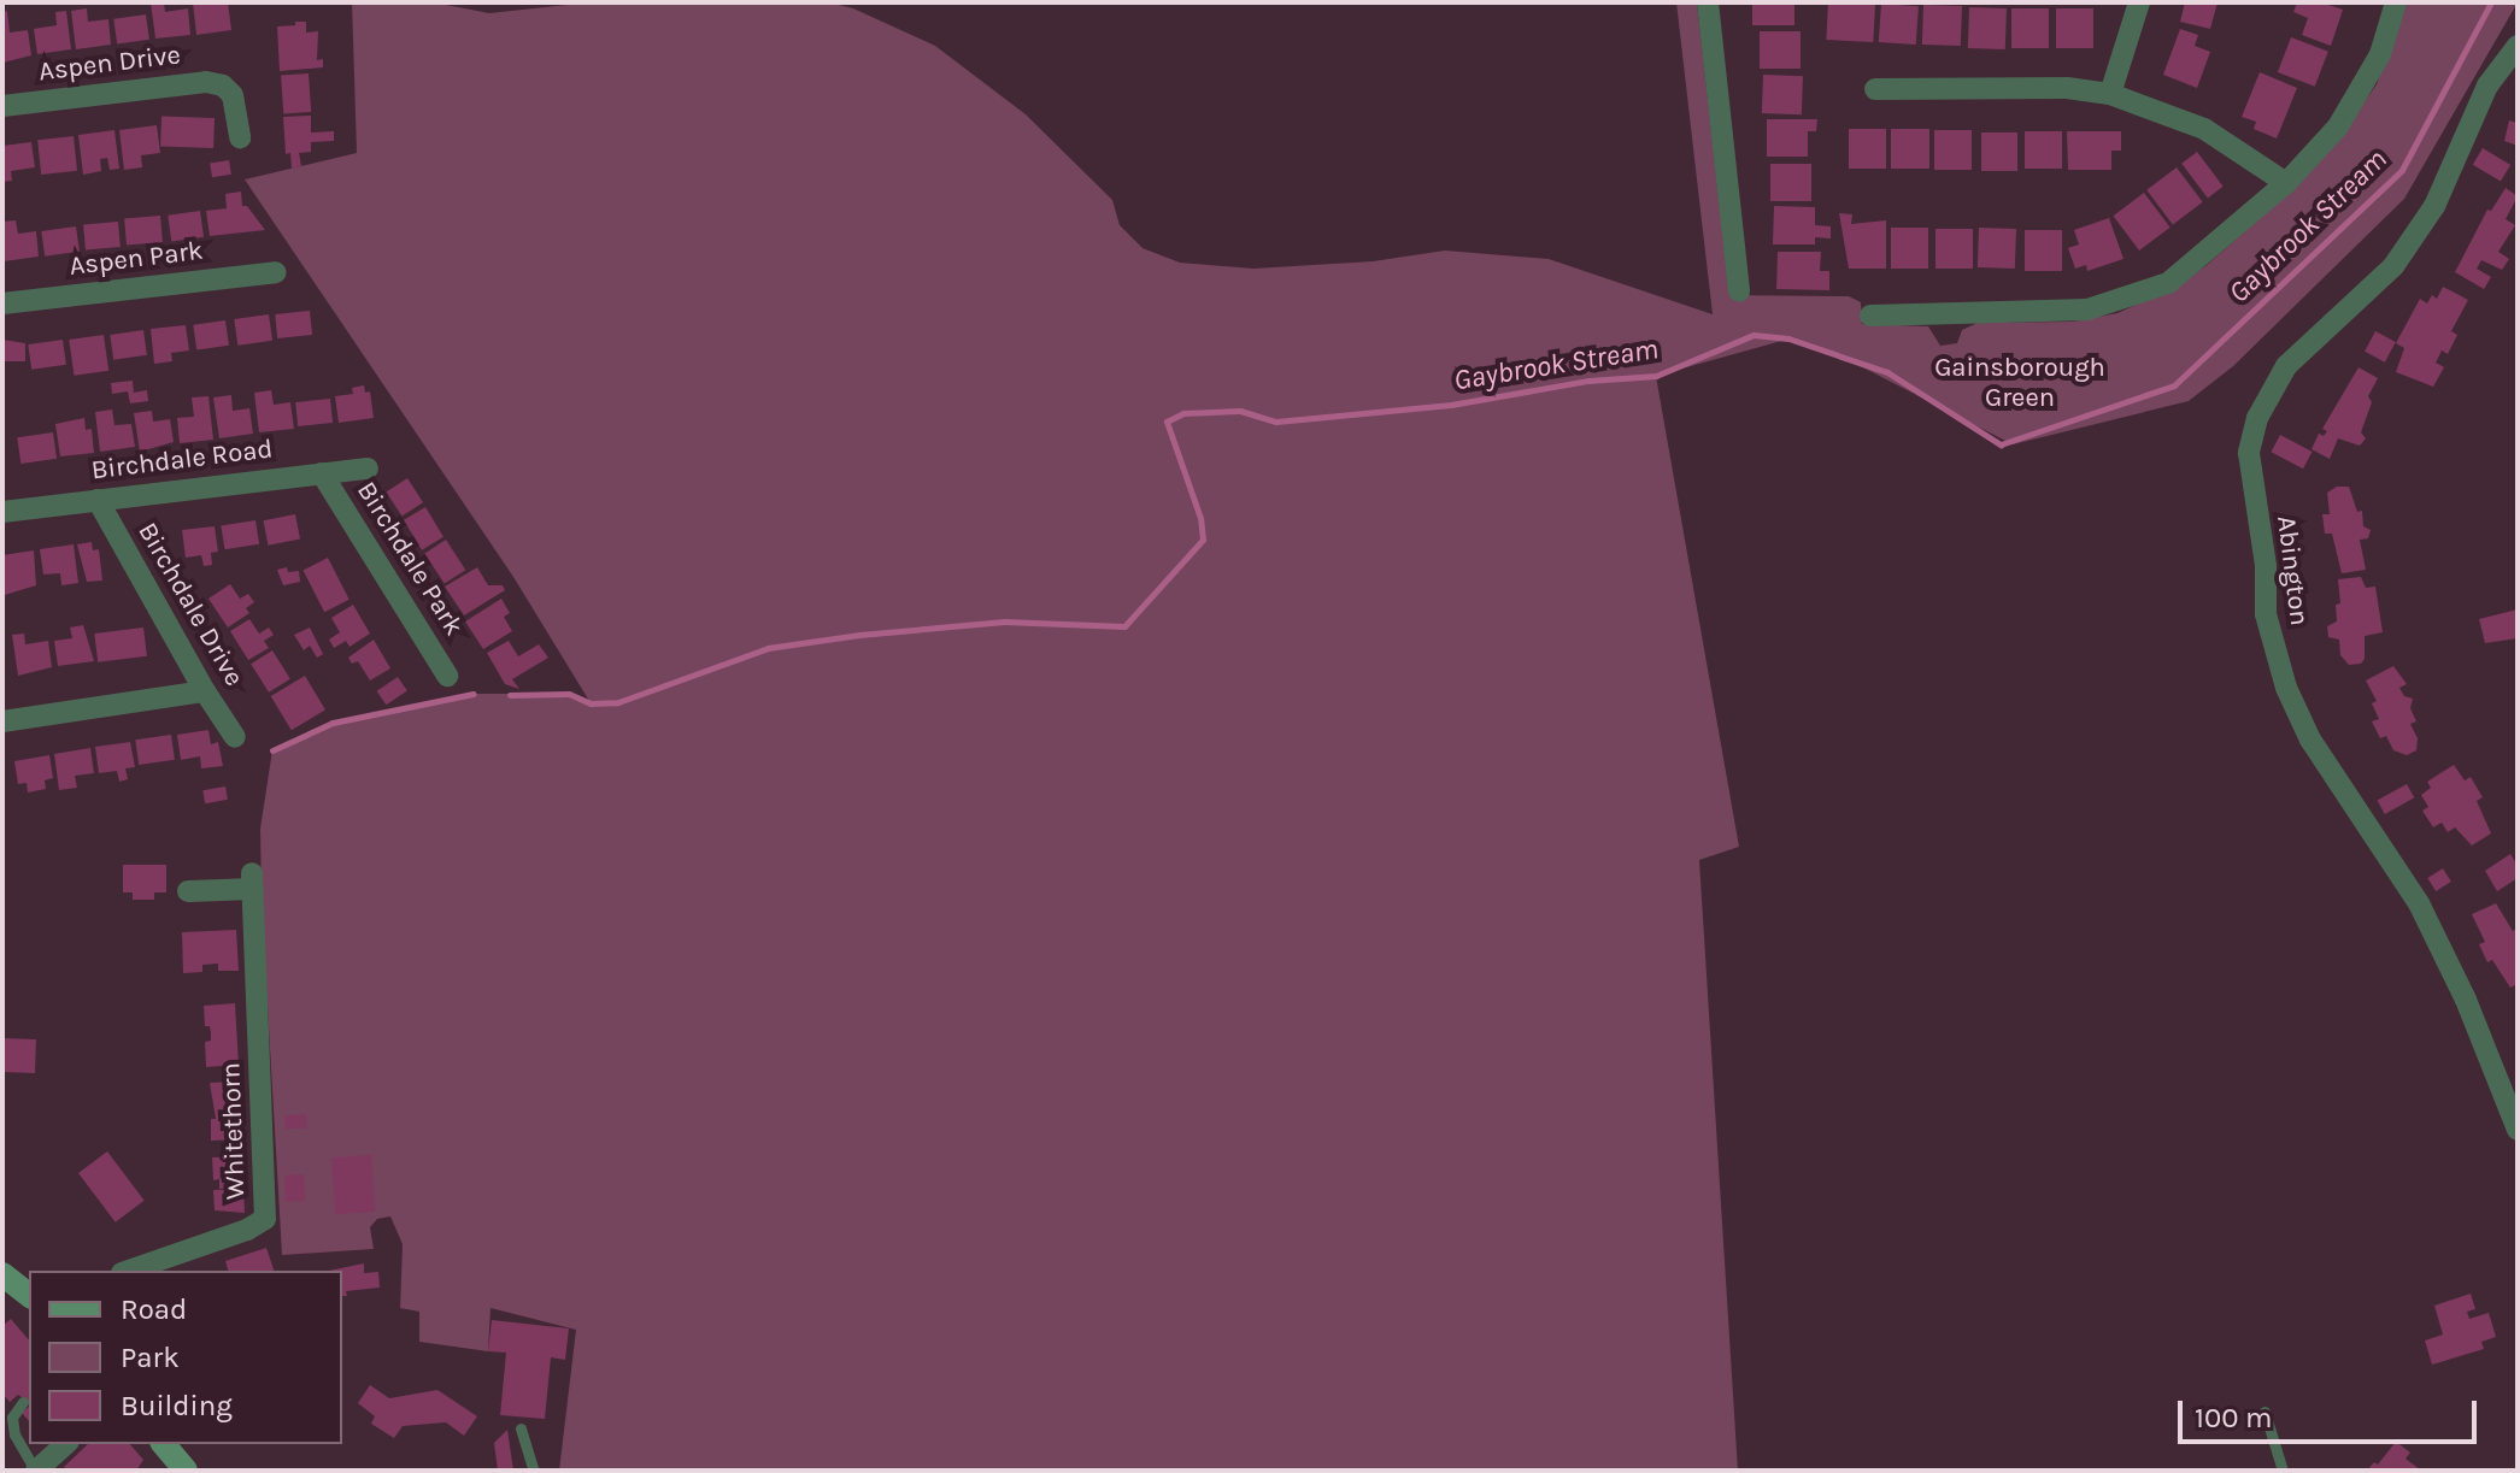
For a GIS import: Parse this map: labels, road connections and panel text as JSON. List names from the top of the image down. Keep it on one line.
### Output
{"streets":{"street":["Aspen Drive","Aspen Park","Birchdale Road","Birchdale Park","Abington","Birchdale Drive","Whitethorn"]},"crossings":[["Birchdale Road","Birchdale Park"],["Birchdale Road","Birchdale Drive"]],"water":["Gaybrook Stream"],"parks":["Gainsborough Green"],"legend":["Road","Park","Building"],"scale_bar":"100 m"}
